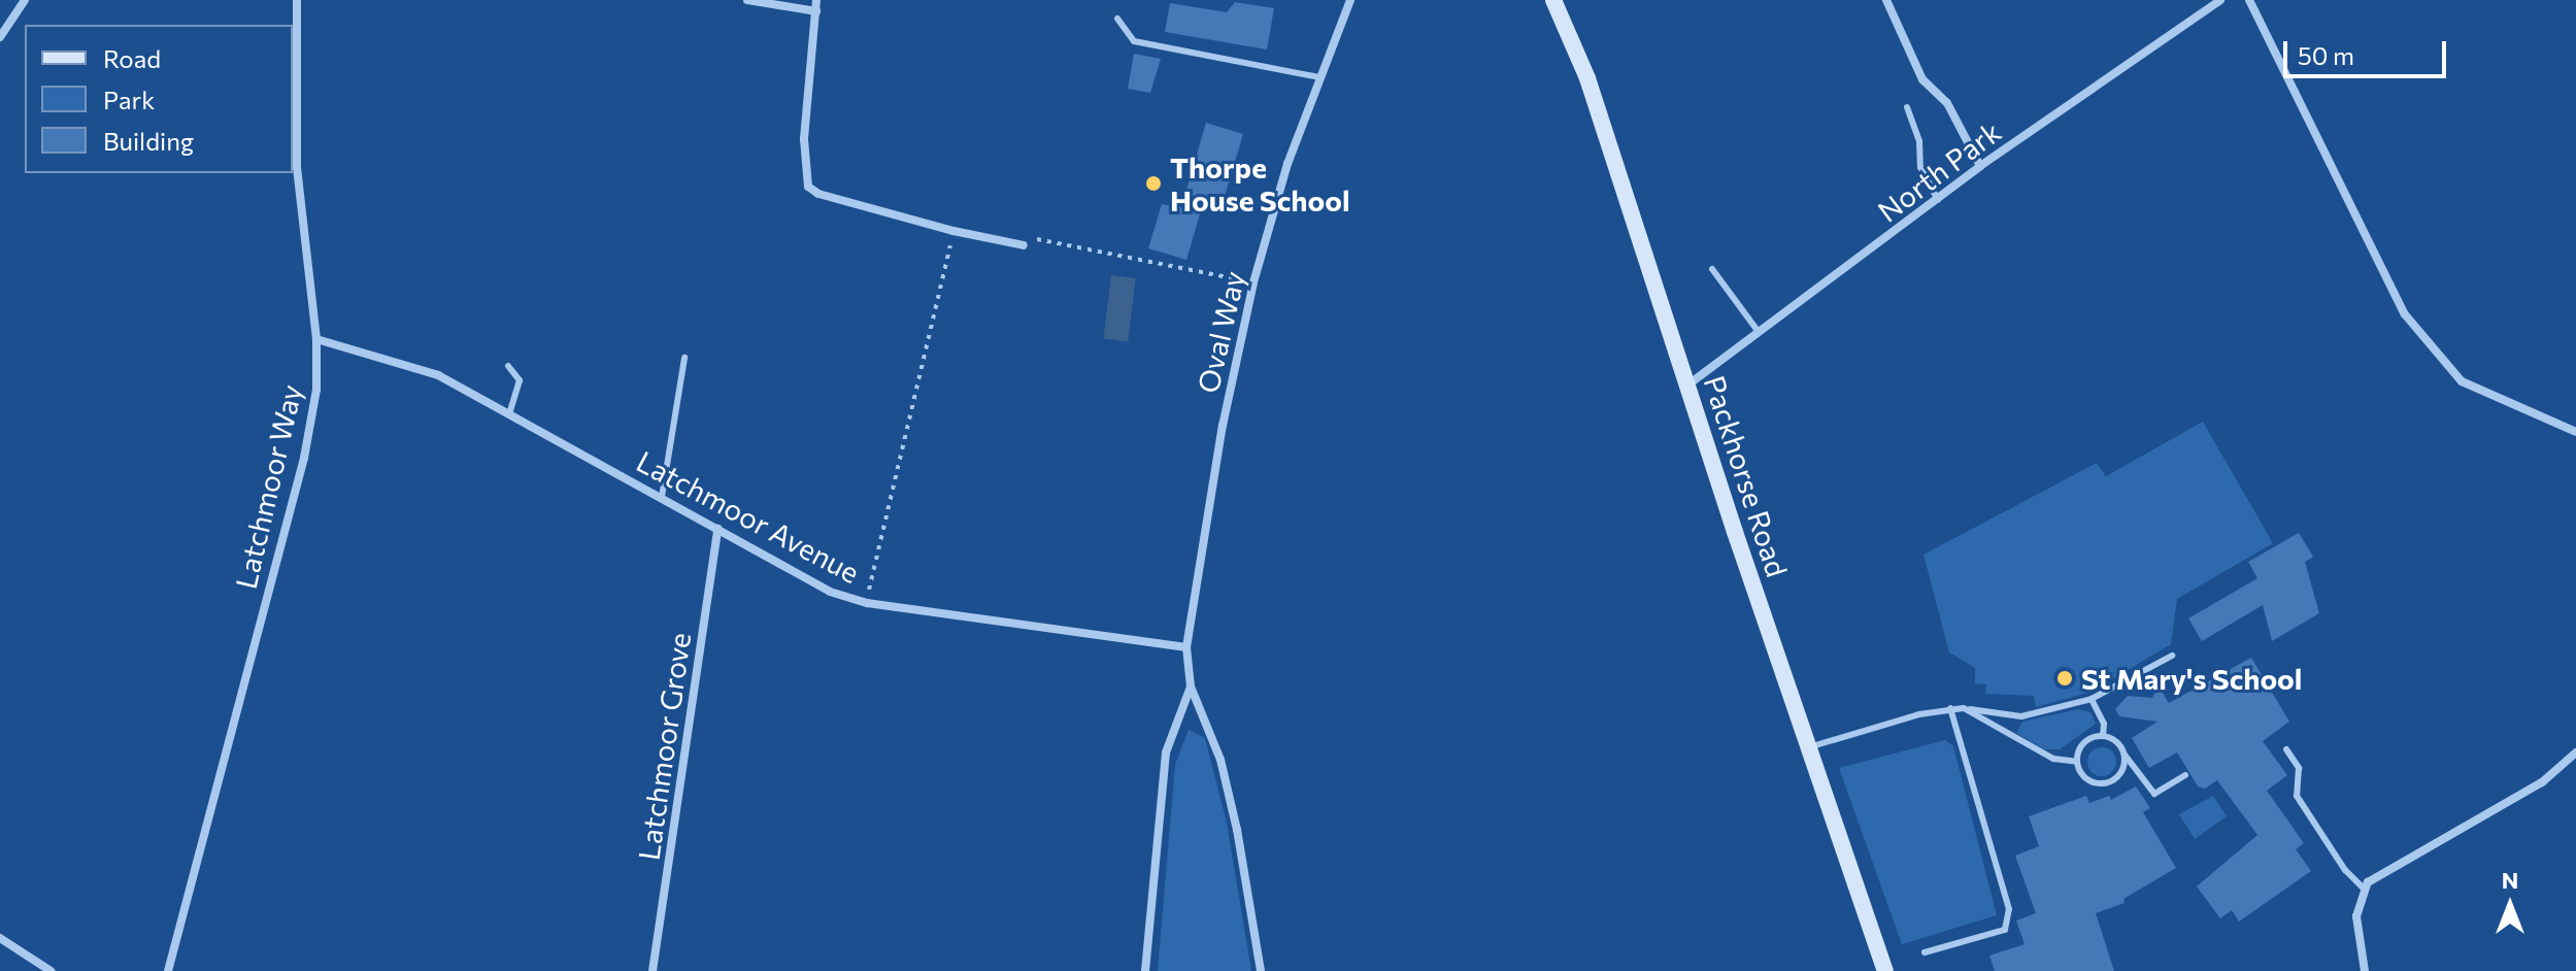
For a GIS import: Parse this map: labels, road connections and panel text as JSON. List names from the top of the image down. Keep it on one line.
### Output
{"streets":{"main road":["Packhorse Road"],"street":["North Park","Oval Way","Latchmoor Way","Latchmoor Avenue","Latchmoor Grove"]},"crossings":[["North Park","Packhorse Road"],["Oval Way","Latchmoor Avenue"],["Latchmoor Way","Latchmoor Avenue"],["Latchmoor Avenue","Latchmoor Grove"]],"places":["Thorpe House School","St Mary's School"],"legend":["Road","Park","Building"],"scale_bar":"50 m","north":"top"}
